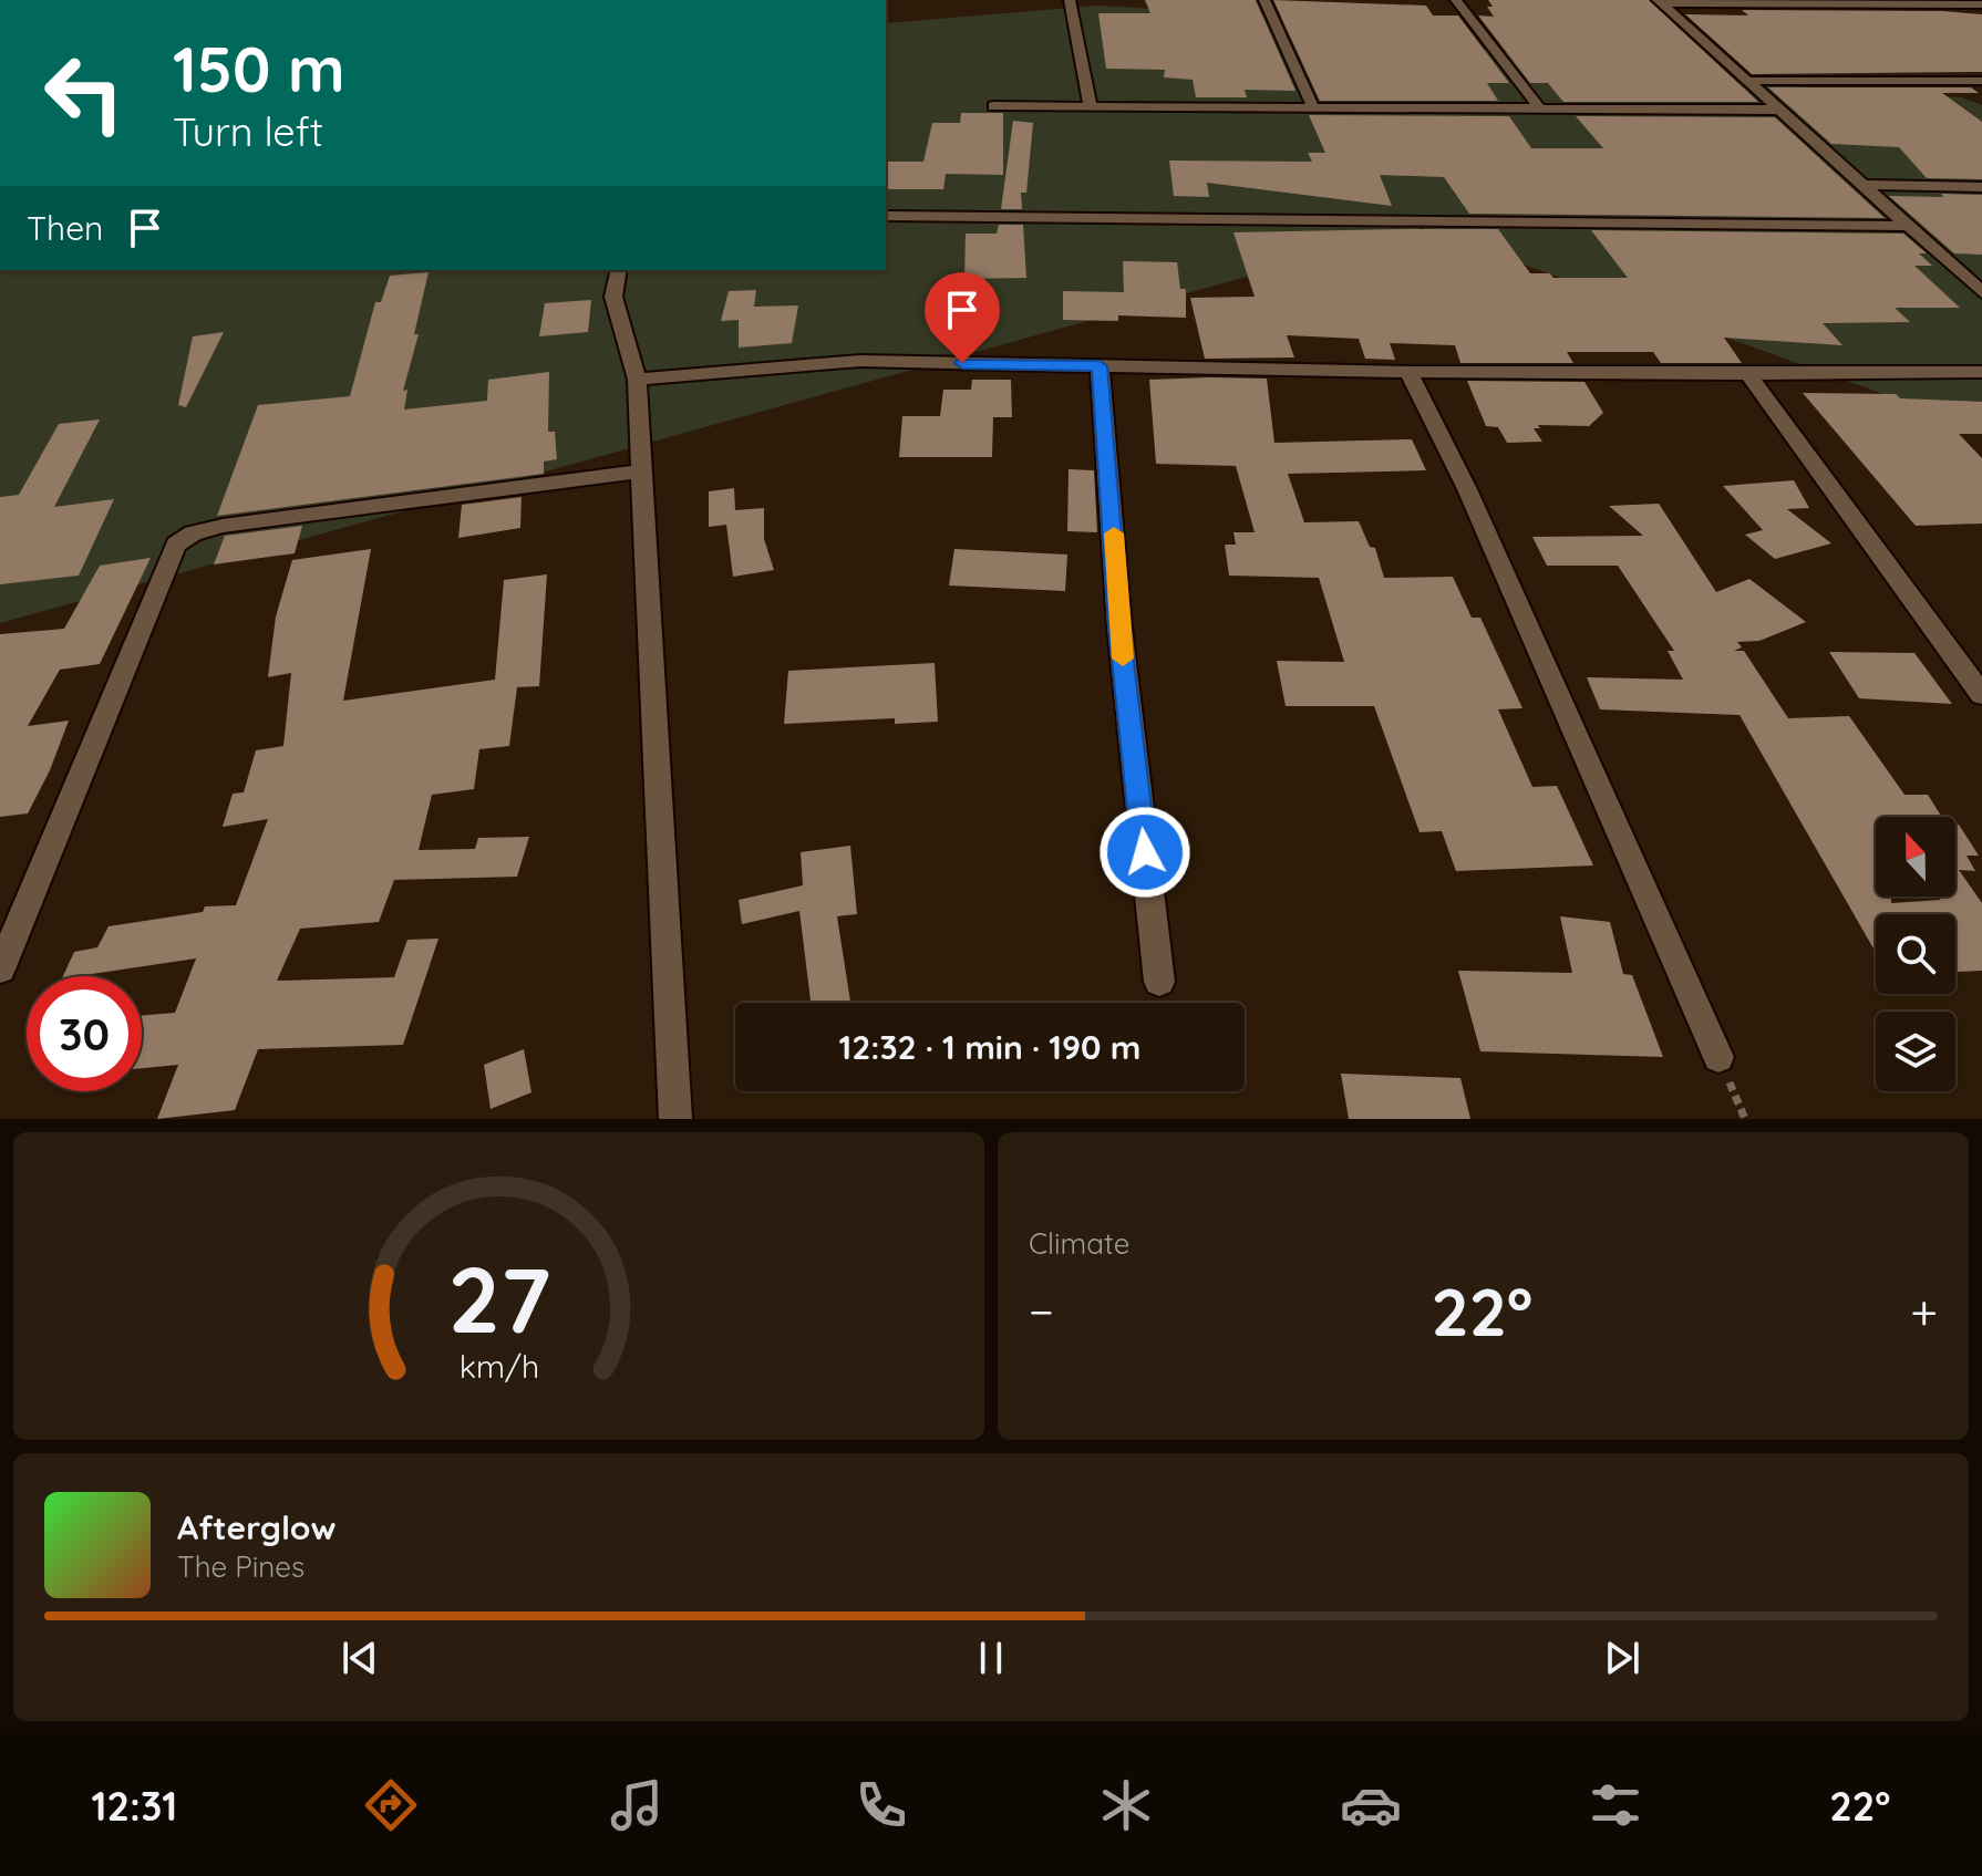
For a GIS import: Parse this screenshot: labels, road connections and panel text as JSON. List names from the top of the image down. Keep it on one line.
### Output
{"north":"top","page":{"turn":["150 m","Turn left"],"then":"Then","limit":"30","trip":"12:32 · 1 min · 190 m","tile":"Climate","heat":["−","22°","+"],"song":["Afterglow","The Pines"],"tabs":["12:31","22°"],"gauge":["27","km/h"]}}
